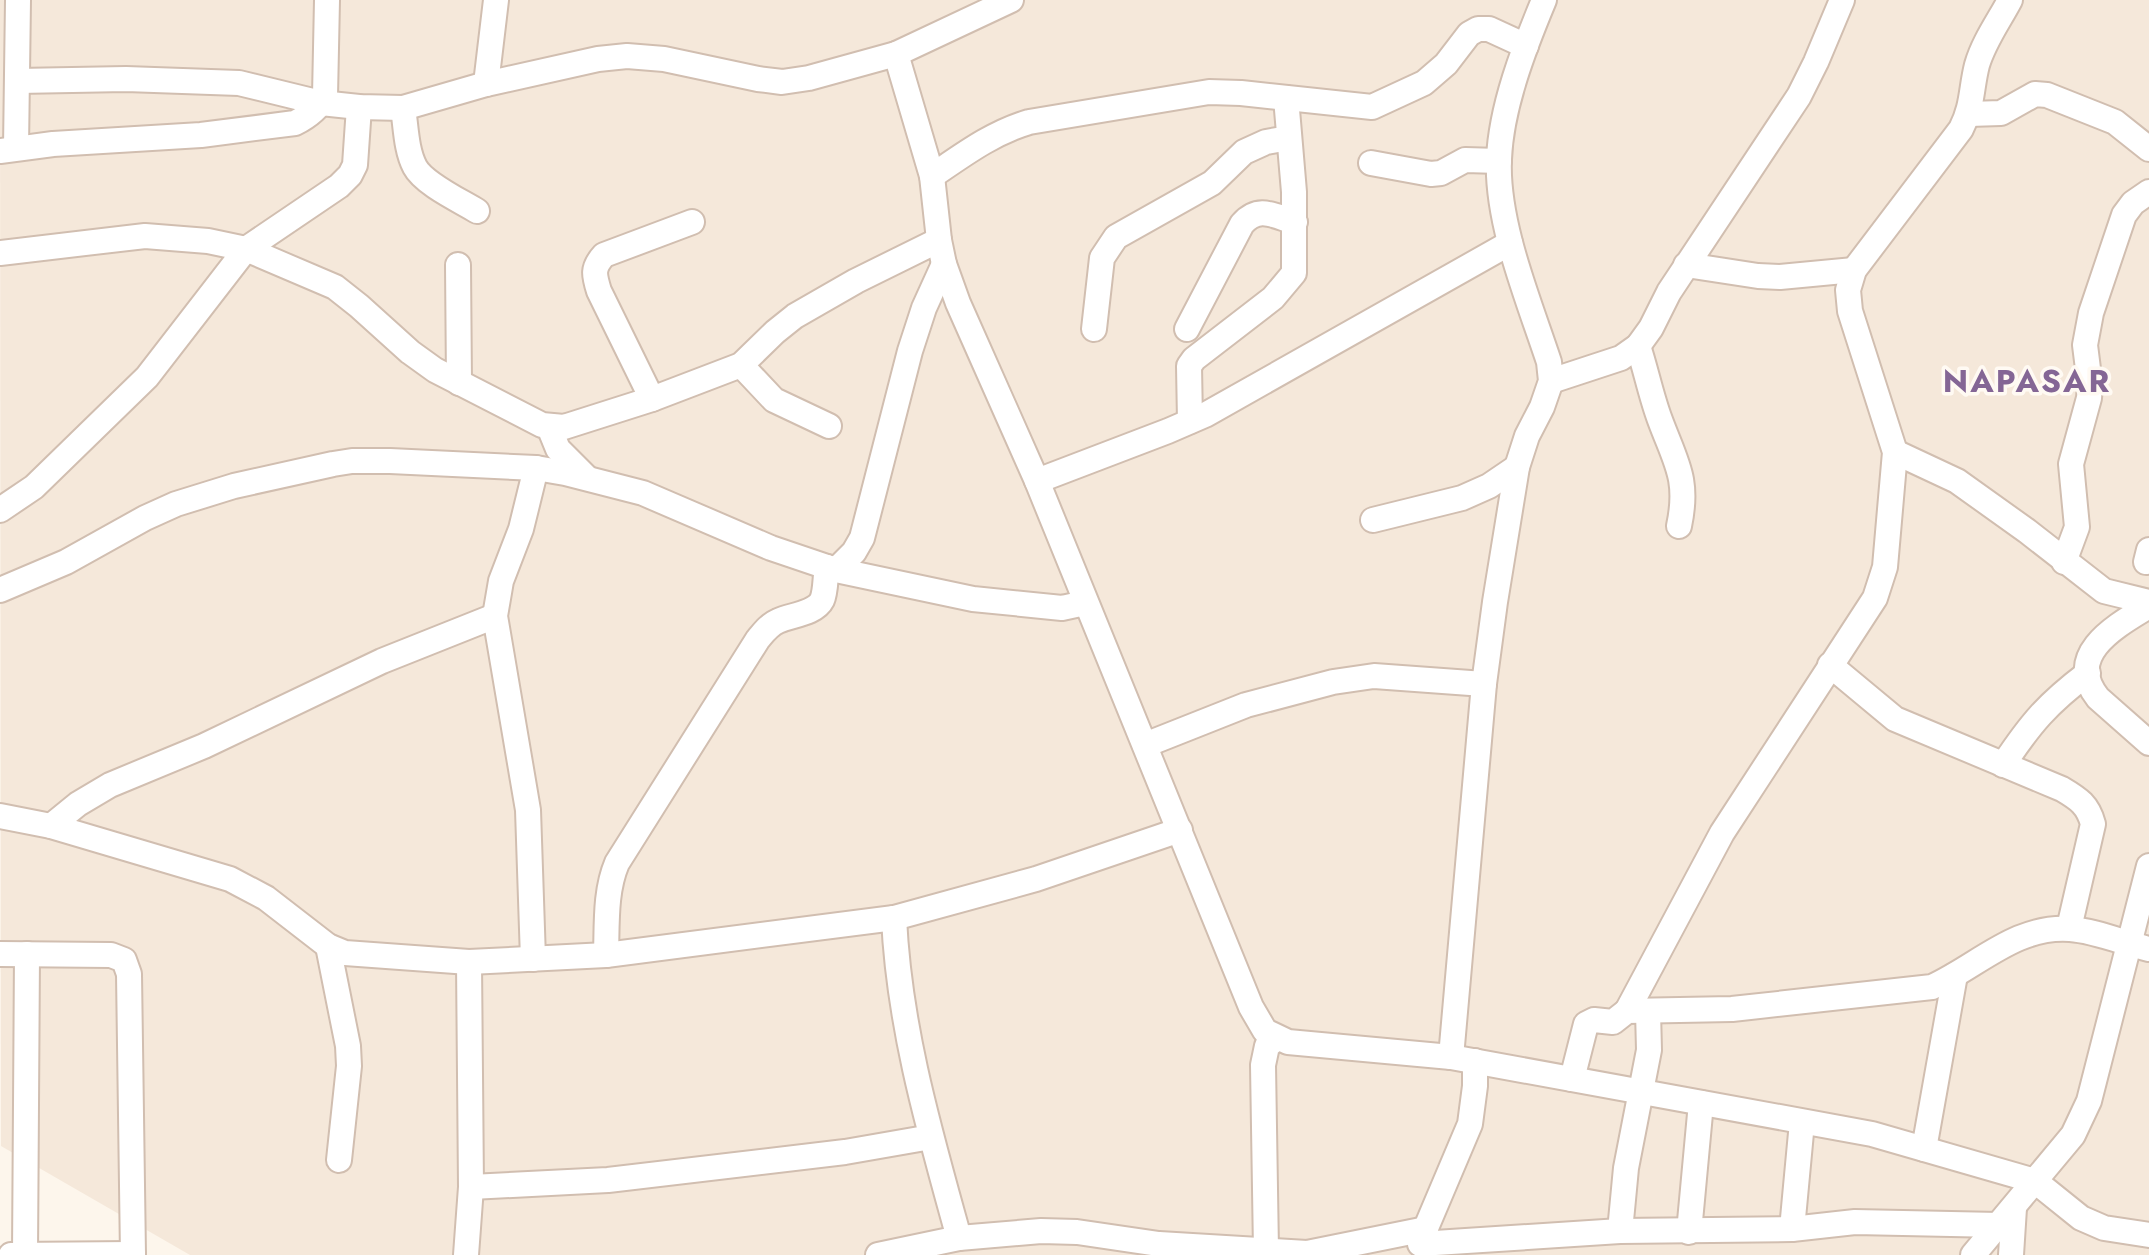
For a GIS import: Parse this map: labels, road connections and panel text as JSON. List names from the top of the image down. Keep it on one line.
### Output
{"districts":["NAPASAR"]}
